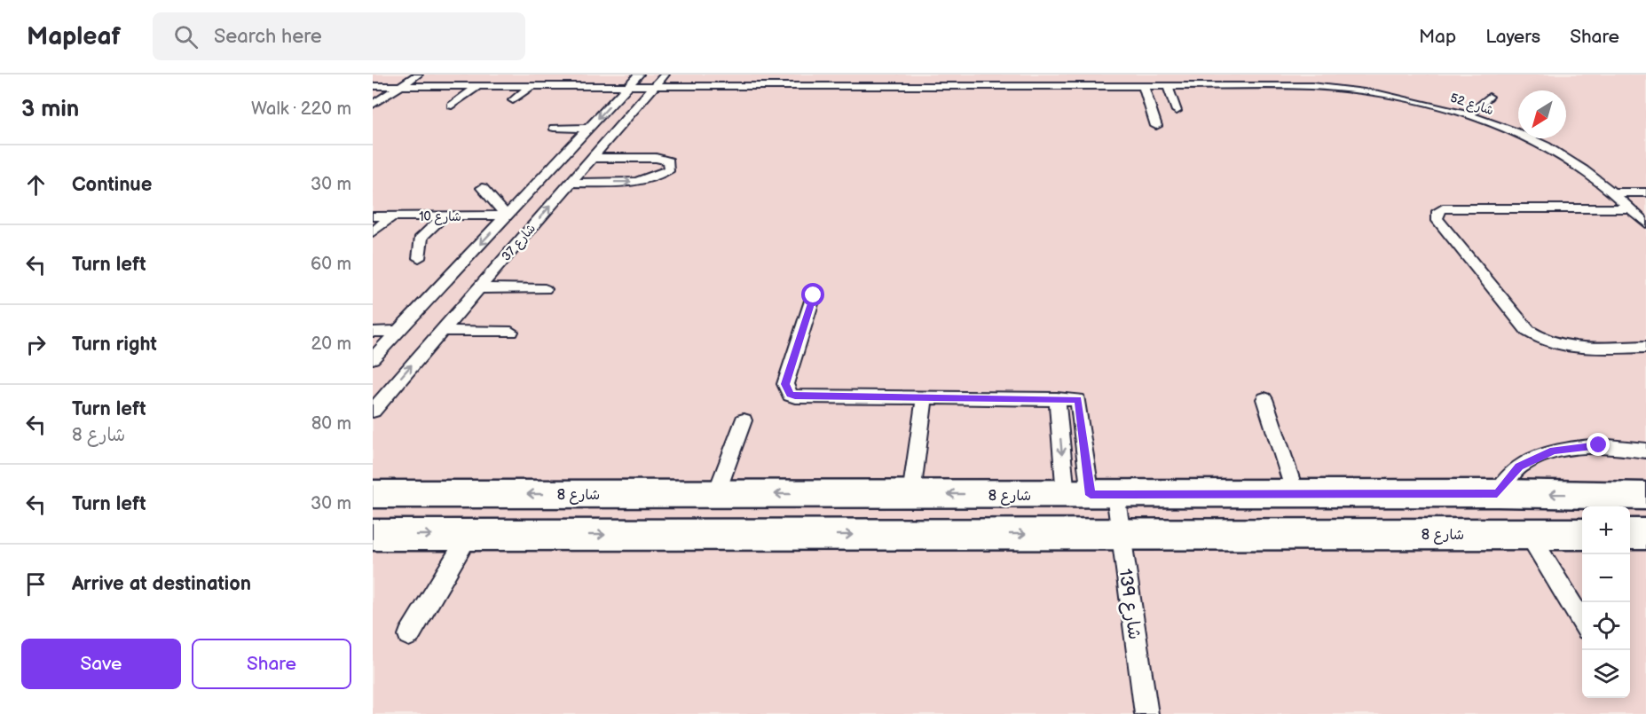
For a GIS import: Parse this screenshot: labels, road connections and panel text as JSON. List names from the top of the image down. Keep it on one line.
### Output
{"streets":{"street":["شارع 8"],"lane":["شارع 52","شارع 10","شارع 37","شارع 139"]},"crossings":[["شارع 52","شارع 37"],["شارع 10","شارع 37"],["شارع 8","شارع 139"]],"north":"bottom left","page":{"header":"Mapleaf","search":"Search here","nav":["Map","Layers","Share"],"heading":["3 min","Walk · 220 m"],"list":[["Continue","30 m"],["Turn left","60 m"],["Turn right","20 m"],["Turn left","شارع 8","80 m"],["Turn left","30 m"],"Arrive at destination"],"map_buttons":["+","−"],"buttons":["Save","Share"]}}
